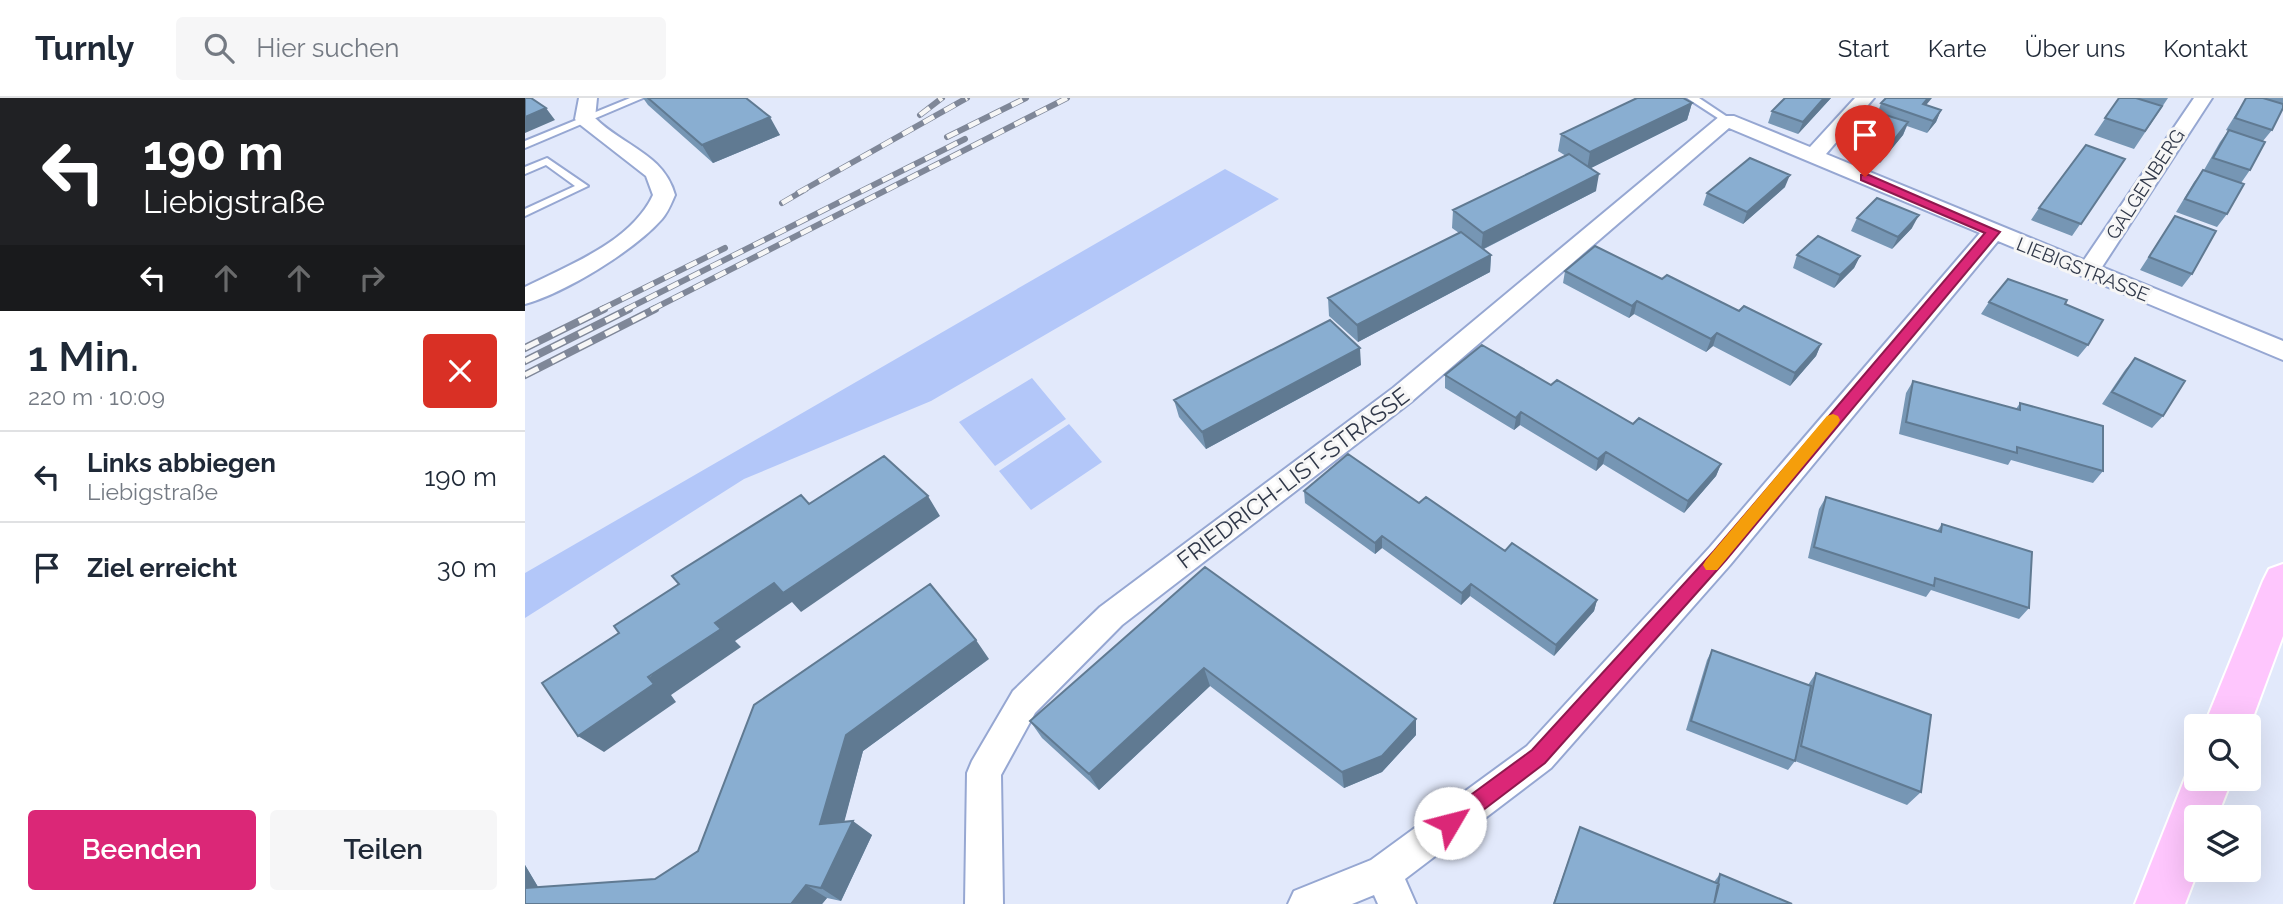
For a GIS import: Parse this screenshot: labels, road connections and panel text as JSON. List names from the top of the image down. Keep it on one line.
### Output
{"streets":{"street":["GALGENBERG","LIEBIGSTRASSE","FRIEDRICH-LIST-STRASSE"]},"crossings":[["GALGENBERG","LIEBIGSTRASSE"],["LIEBIGSTRASSE","FRIEDRICH-LIST-STRASSE"]],"page":{"header":"Turnly","search":"Hier suchen","nav":["Start","Karte","Über uns","Kontakt"],"turn":["190 m","Liebigstraße"],"heading":["1 Min.","220 m · 10:09"],"list":[{"name":"Links abbiegen","note":"Liebigstraße","value":"190 m"},{"name":"Ziel erreicht","value":"30 m"}],"buttons":["Beenden","Teilen"]}}
